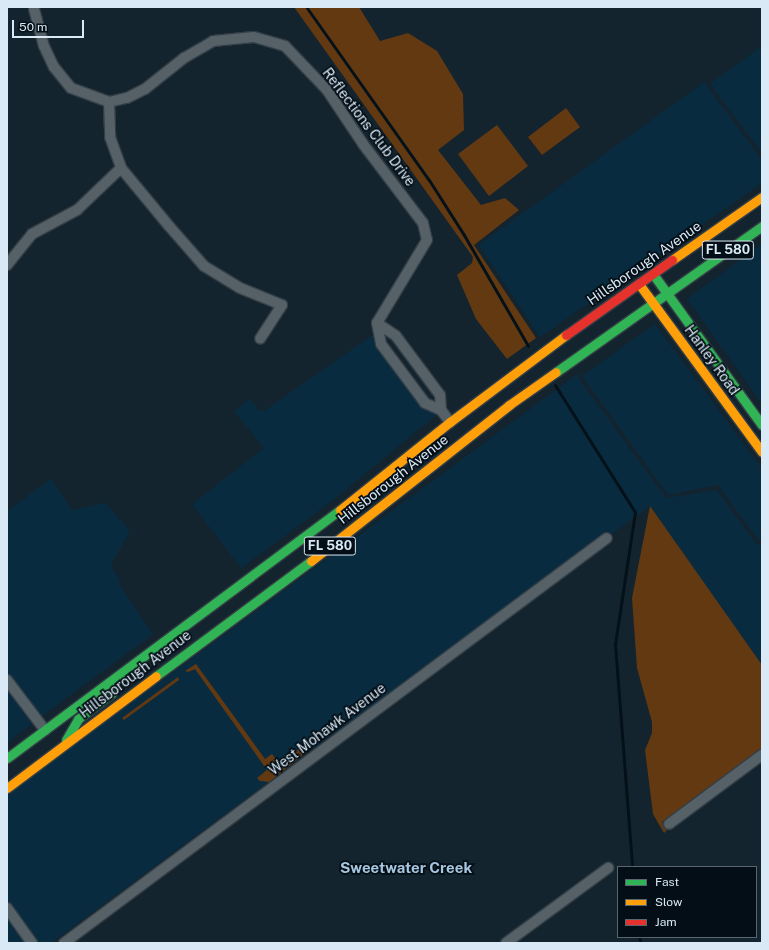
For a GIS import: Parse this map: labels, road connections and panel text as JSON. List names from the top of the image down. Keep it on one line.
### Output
{"streets":{"main road":["FL 580","Hillsborough Avenue","Hanley Road"],"street":["Reflections Club Drive","West Mohawk Avenue"]},"crossings":[["Hillsborough Avenue","Hanley Road"]],"districts":["Sweetwater Creek"],"legend":["Fast","Slow","Jam"],"scale_bar":"50 m"}
